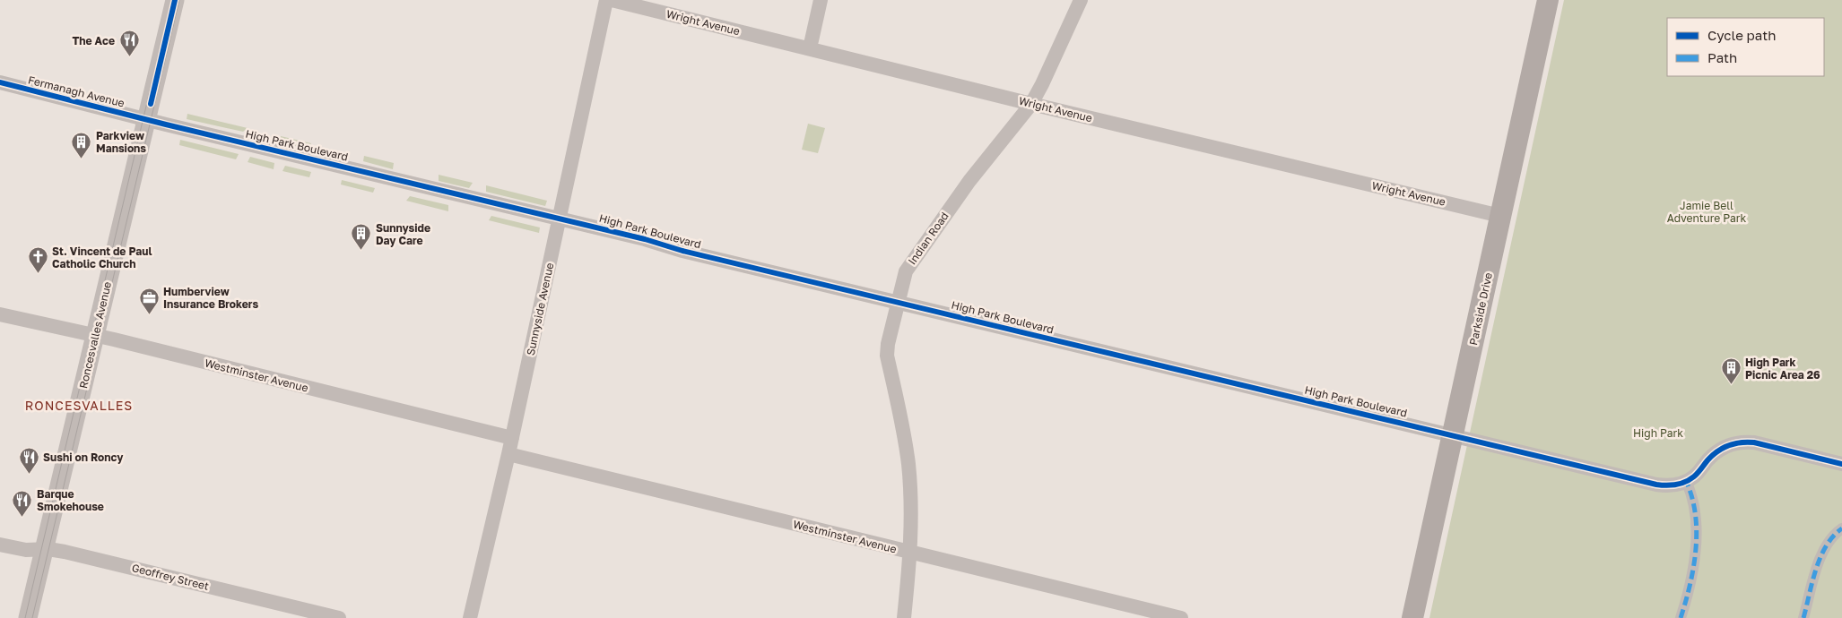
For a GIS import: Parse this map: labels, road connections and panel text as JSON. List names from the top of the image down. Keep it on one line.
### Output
{"streets":{"main road":["Parkside Drive"],"street":["Wright Avenue","Fermanagh Avenue","High Park Boulevard","Indian Road","Sunnyside Avenue","Roncesvalles Avenue","Westminster Avenue","Geoffrey Street"]},"crossings":[["Wright Avenue","Indian Road"],["Wright Avenue","Parkside Drive"],["Fermanagh Avenue","High Park Boulevard"],["Fermanagh Avenue","Roncesvalles Avenue"],["High Park Boulevard","Indian Road"],["High Park Boulevard","Sunnyside Avenue"],["High Park Boulevard","Parkside Drive"],["High Park Boulevard","Roncesvalles Avenue"],["Indian Road","Westminster Avenue"],["Sunnyside Avenue","Westminster Avenue"],["Roncesvalles Avenue","Westminster Avenue"],["Roncesvalles Avenue","Geoffrey Street"]],"districts":["RONCESVALLES"],"parks":["Jamie Bell Adventure Park","High Park"],"places":{"restaurant":["The Ace","Sushi on Roncy","Barque Smokehouse"],"building":["Parkview Mansions","Sunnyside Day Care","High Park Picnic Area 26"],"church":["St. Vincent de Paul Catholic Church"],"office":["Humberview Insurance Brokers"]},"legend":["Cycle path","Path"]}
